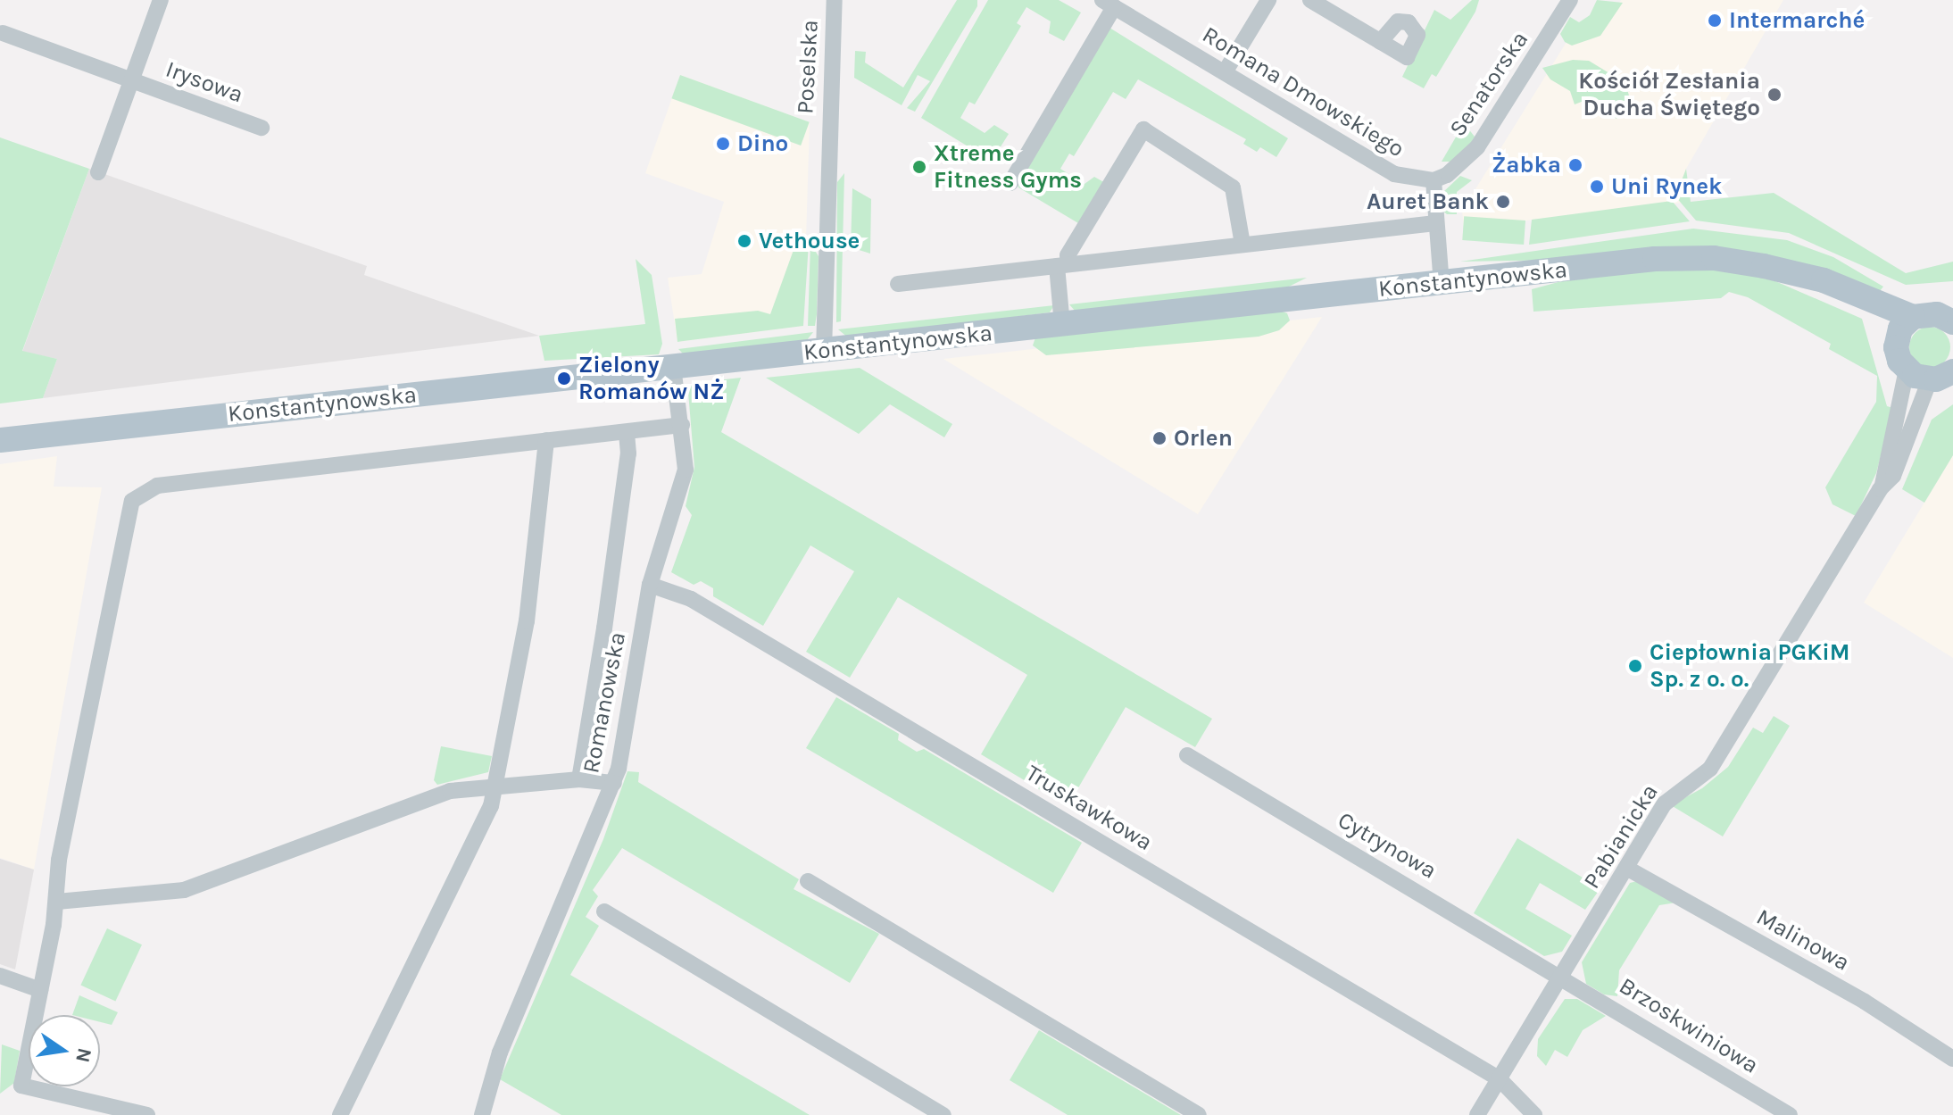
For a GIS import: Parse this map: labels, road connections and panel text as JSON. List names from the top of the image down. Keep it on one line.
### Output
{"streets":{"main road":["Konstantynowska"],"street":["Poselska","Irysowa","Senatorska","Romana Dmowskiego","Romanowska","Truskawkowa","Pabianicka","Cytrynowa","Malinowa","Brzoskwiniowa"]},"crossings":[["Poselska","Konstantynowska"],["Senatorska","Romana Dmowskiego"],["Konstantynowska","Romanowska"],["Romanowska","Truskawkowa"],["Truskawkowa","Pabianicka"],["Pabianicka","Cytrynowa"],["Pabianicka","Malinowa"],["Pabianicka","Brzoskwiniowa"],["Cytrynowa","Brzoskwiniowa"]],"places":["Intermarché","Kościół Zesłania Ducha Świętego","Dino","Żabka","Xtreme Fitness Gyms","Uni Rynek","Auret Bank","Vethouse","Zielony Romanów NŻ","Orlen","Ciepłownia PGKiM Sp. z o. o."],"north":"right"}
